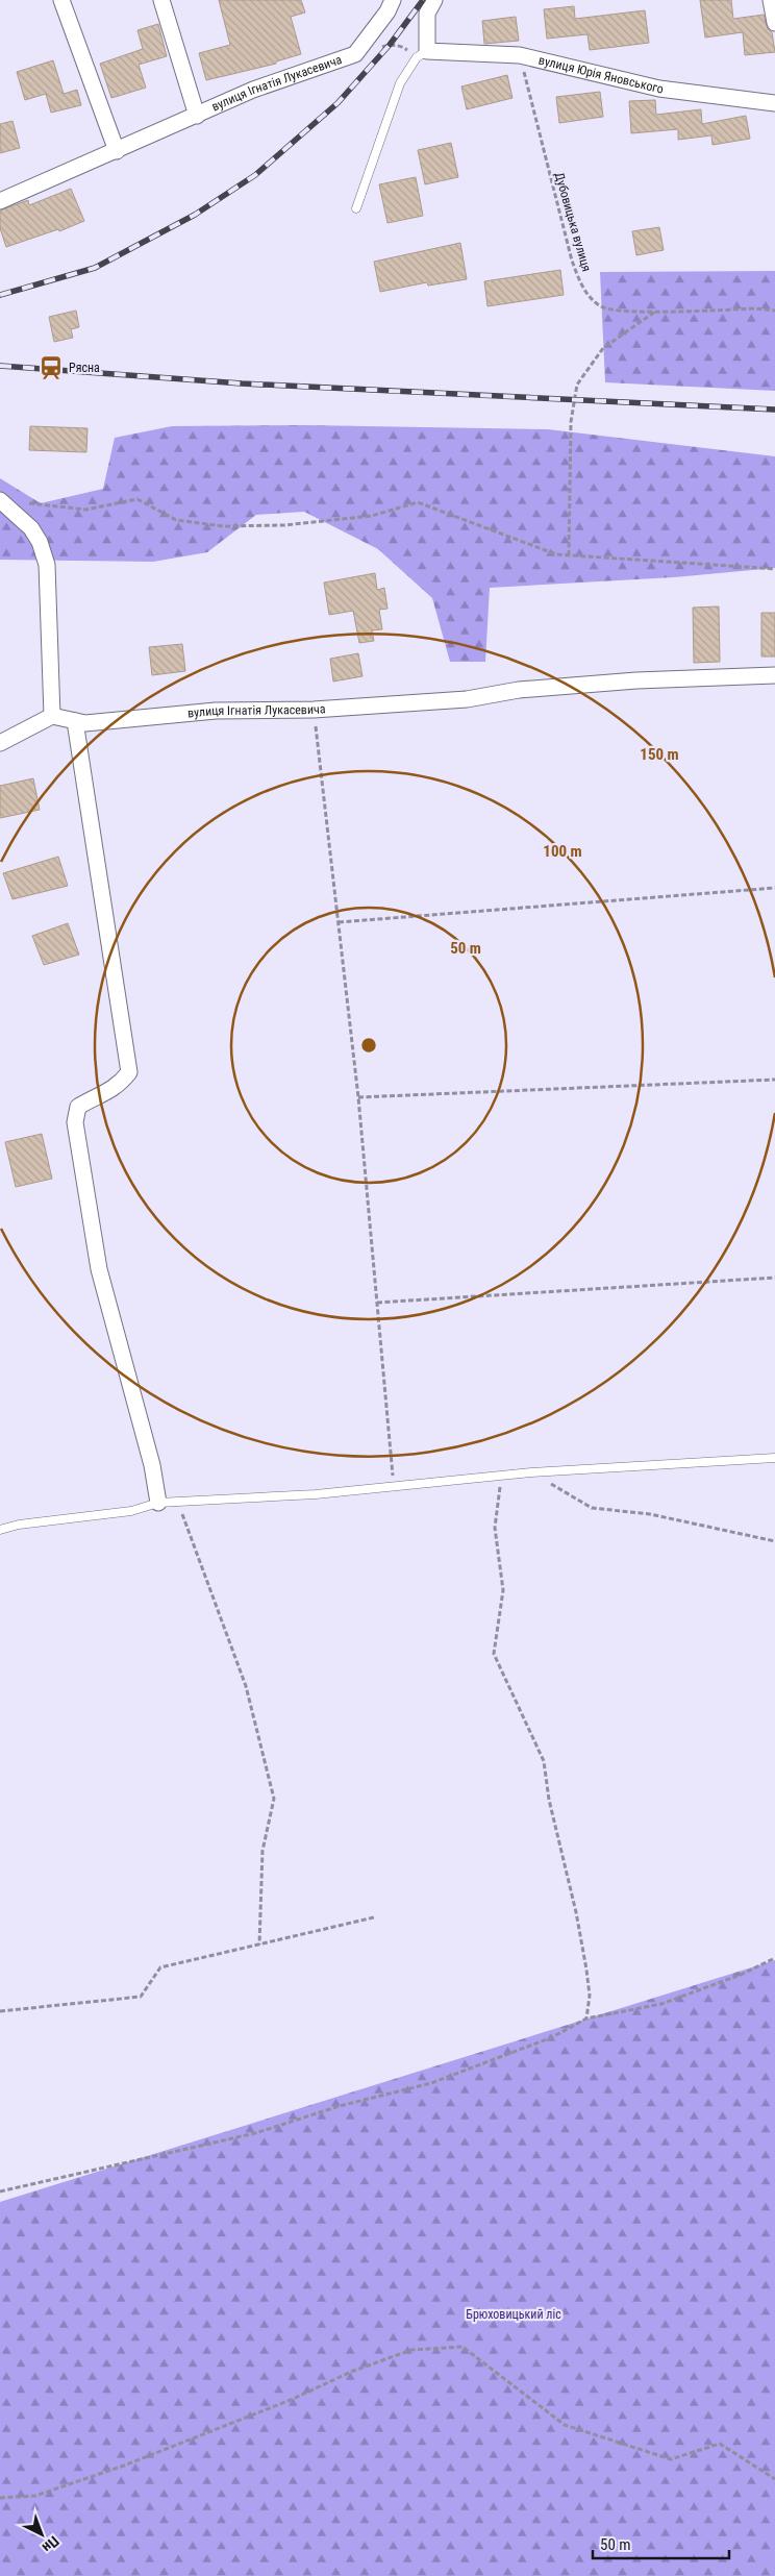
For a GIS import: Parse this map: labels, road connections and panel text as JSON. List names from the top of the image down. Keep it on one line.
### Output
{"streets":{"street":["вулиця Юрія Яновського","вулиця Ігнатія Лукасевича"],"path":["Дубовицька вулиця"]},"crossings":[["вулиця Юрія Яновського","Дубовицька вулиця"]],"parks":["Брюховицький ліс"],"places":{"station":["Рясна"]},"scale_bar":"50 m","north":"bottom right","rings":["150 m","100 m","50 m"]}
